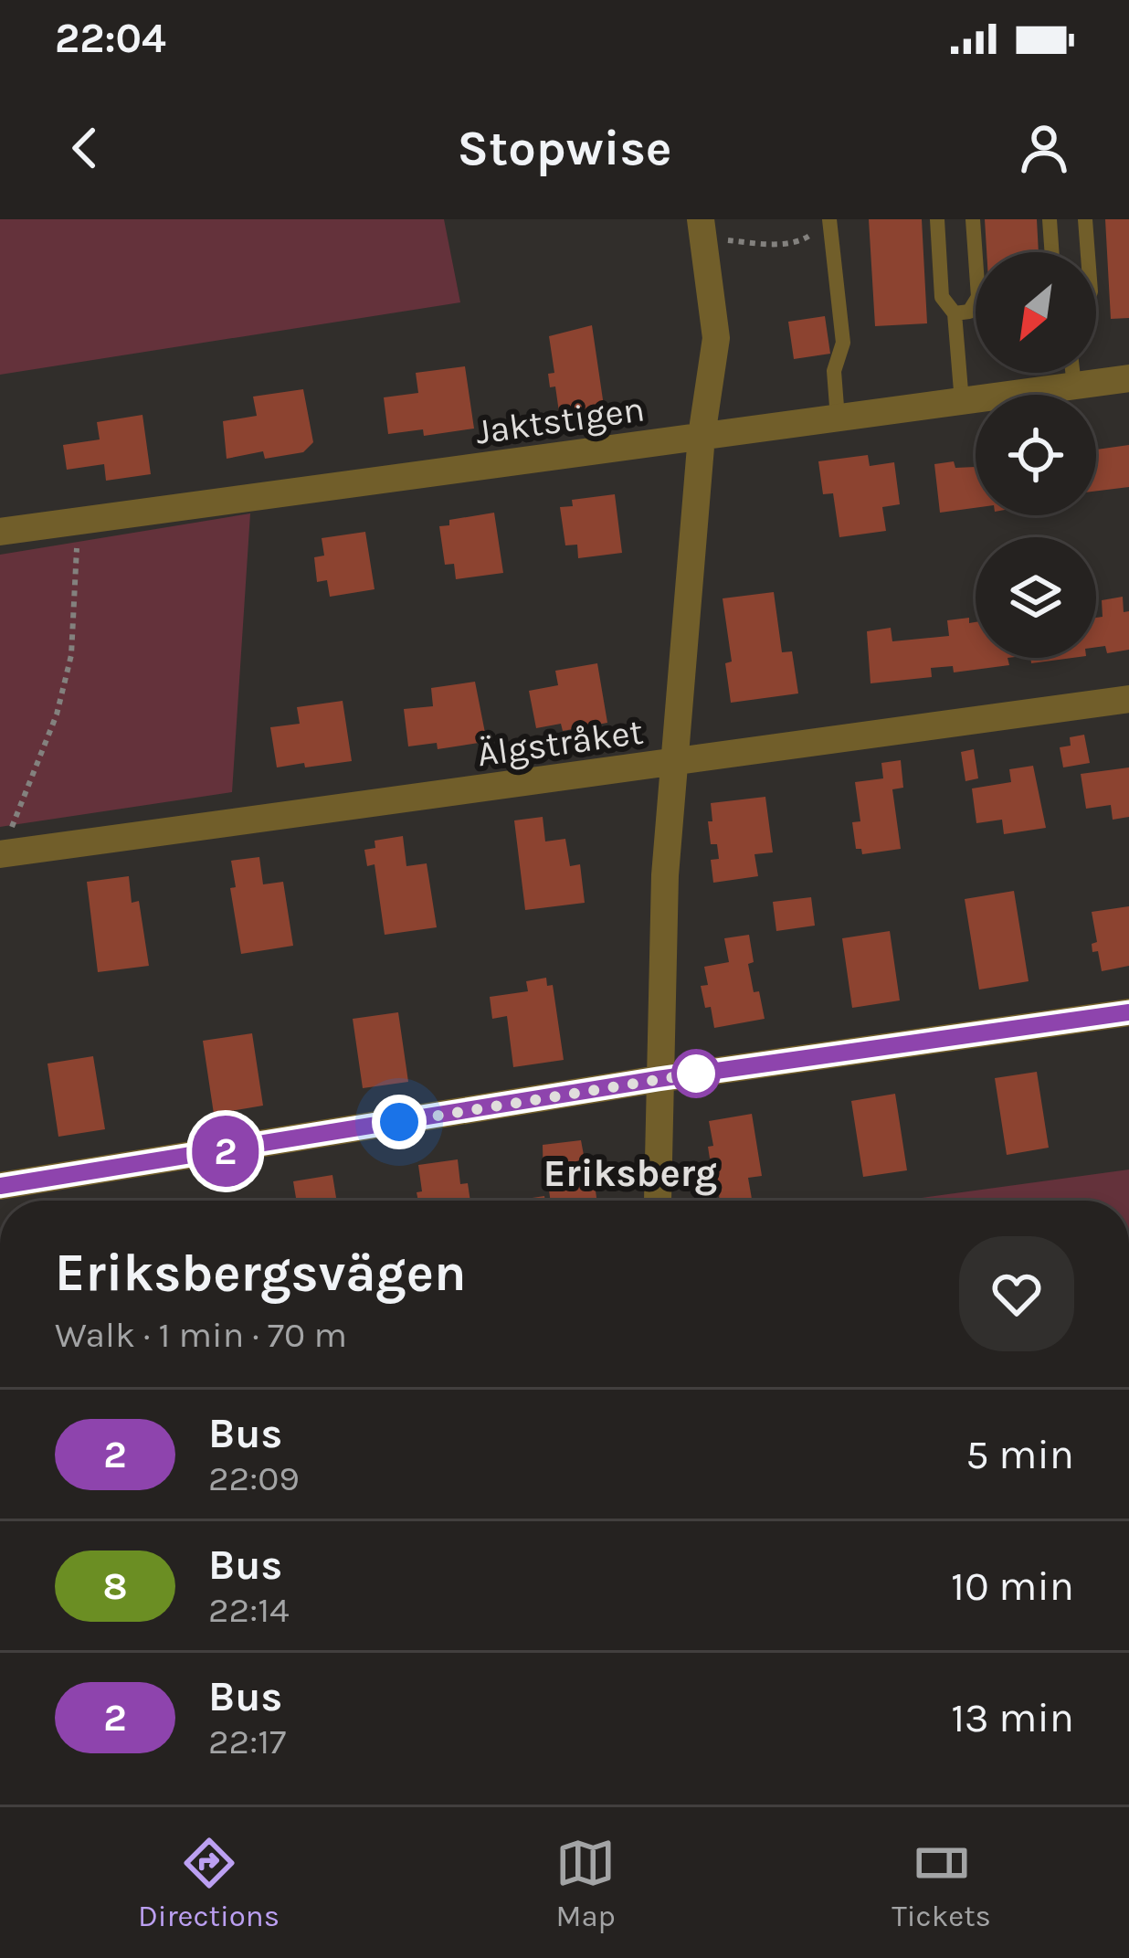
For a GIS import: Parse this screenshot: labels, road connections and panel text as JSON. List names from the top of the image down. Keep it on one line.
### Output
{"streets":{"street":["Jaktstigen","Älgstråket"]},"districts":["Eriksberg"],"lines":["bus line 2"],"north":"bottom left","page":{"status":"22:04","header":"Stopwise","on_map":"2","heading":["Eriksbergsvägen","Walk · 1 min · 70 m"],"list":[{"mark":"2","name":"Bus","note":"22:09","value":"5 min"},{"mark":"8","name":"Bus","note":"22:14","value":"10 min"},{"mark":"2","name":"Bus","note":"22:17","value":"13 min"}],"tabs":["Directions","Map","Tickets"]}}
